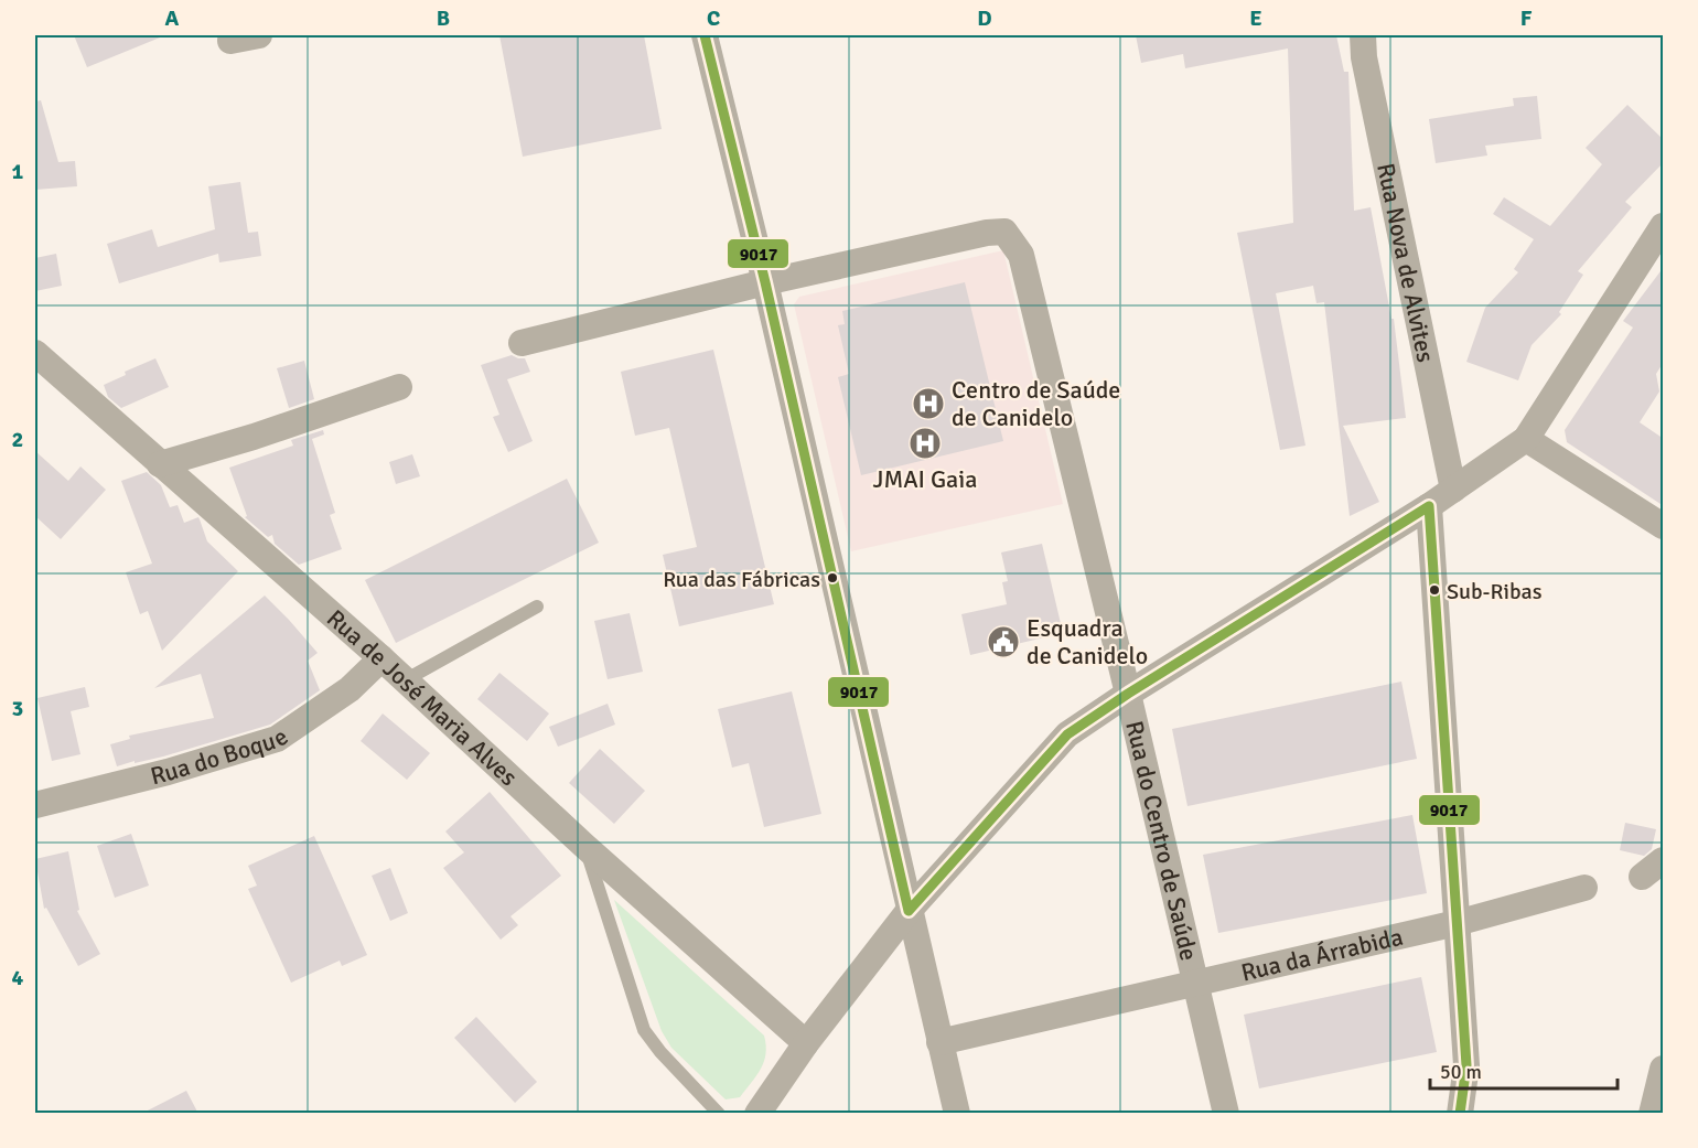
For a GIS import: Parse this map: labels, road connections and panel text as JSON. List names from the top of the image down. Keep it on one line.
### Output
{"streets":{"street":["Rua Nova de Alvites","Rua de José Maria Alves","Rua do Boque","Rua do Centro de Saúde","Rua da Árrabida"]},"crossings":[["Rua de José Maria Alves","Rua do Boque"],["Rua do Centro de Saúde","Rua da Árrabida"]],"places":{"hospital":["Centro de Saúde de Canidelo","JMAI Gaia"],"other":["Rua das Fábricas","Sub-Ribas"],"public building":["Esquadra de Canidelo"]},"lines":["transit line 9017"],"scale_bar":"50 m","grid":{"columns":["A","B","C","D","E","F"],"rows":["1","2","3","4"]}}
